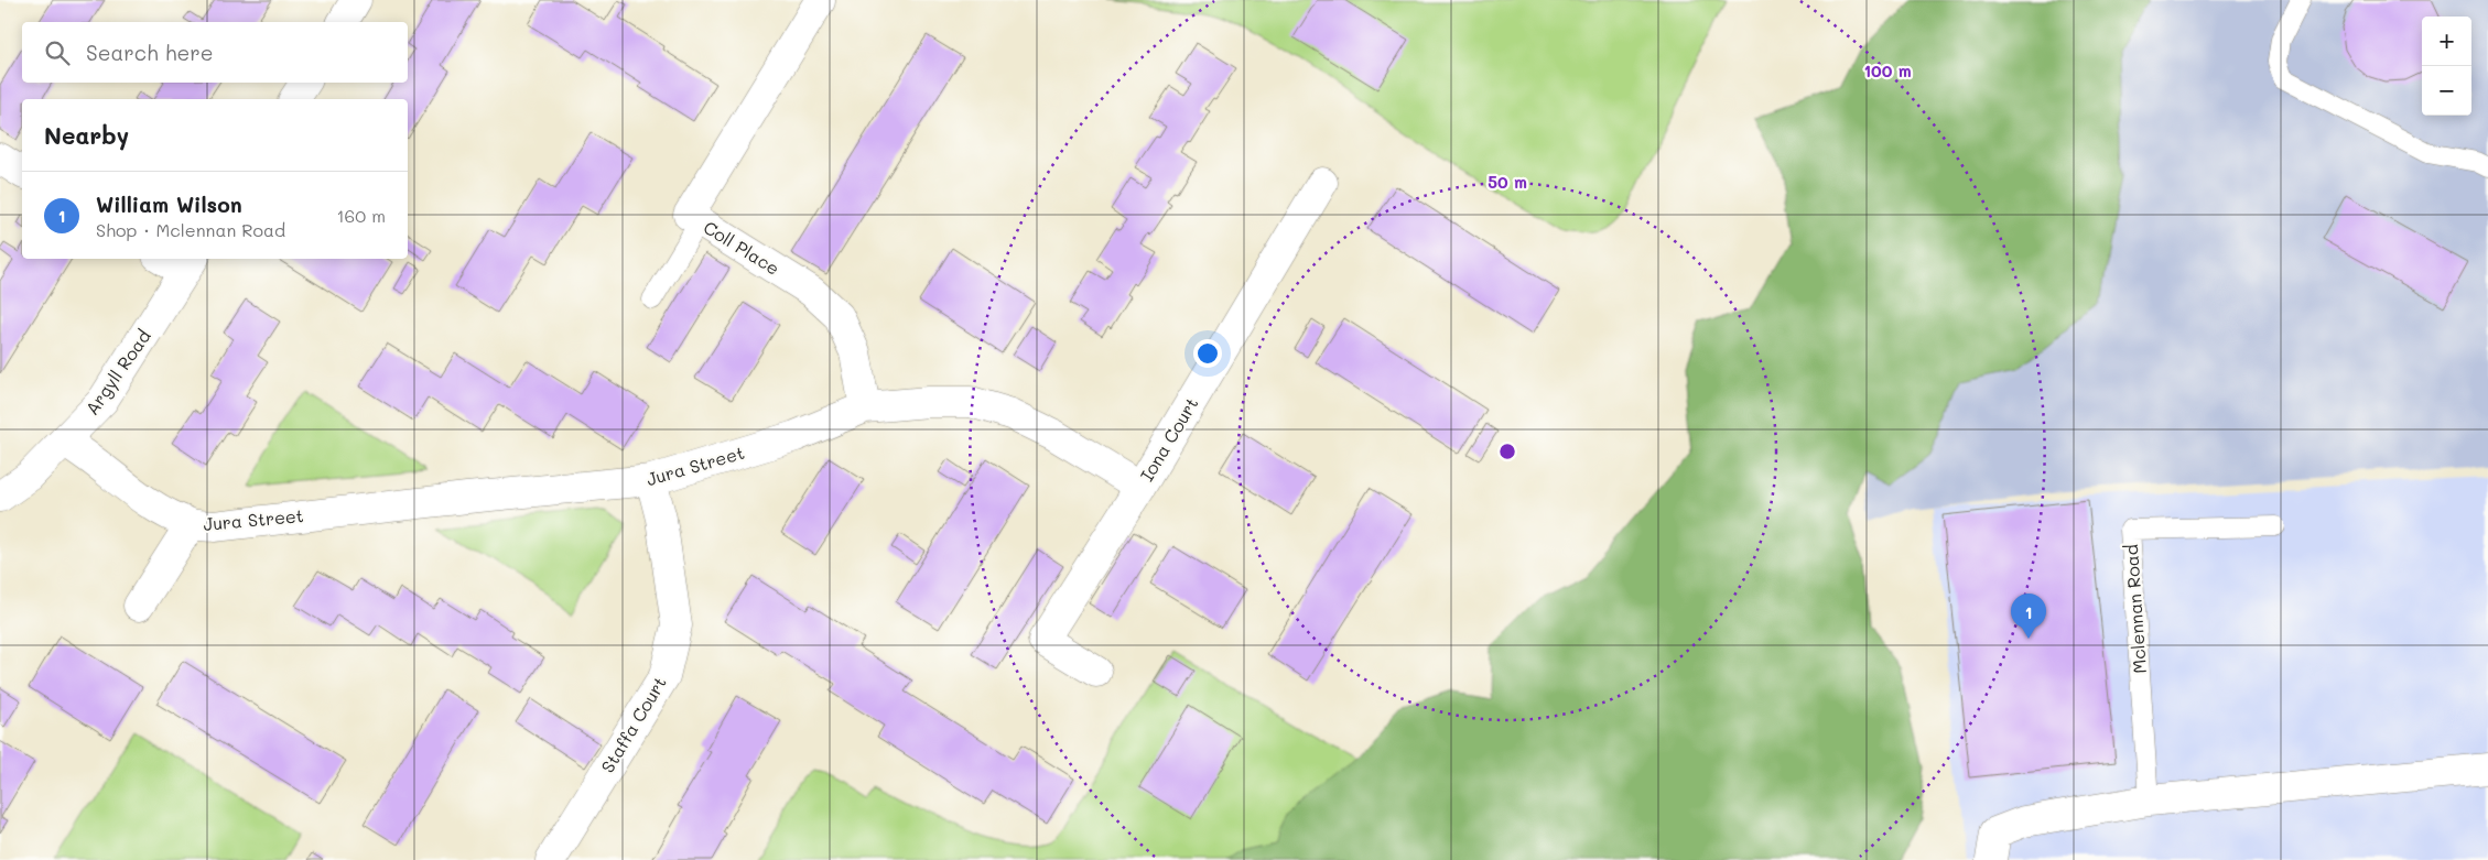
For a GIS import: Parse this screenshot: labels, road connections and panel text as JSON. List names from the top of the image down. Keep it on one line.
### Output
{"streets":{"street":["Coll Place","Argyll Road","Iona Court","Jura Street","Staffa Court"],"lane":["Mclennan Road"]},"crossings":[["Coll Place","Jura Street"],["Argyll Road","Jura Street"],["Iona Court","Jura Street"],["Jura Street","Staffa Court"]],"page":{"map_buttons":["+","−"],"search":"Search here","heading":"Nearby","list":[{"mark":"1","name":"William Wilson","note":"Shop · Mclennan Road","value":"160 m"}],"pins":"1"},"rings":["100 m","50 m"]}
